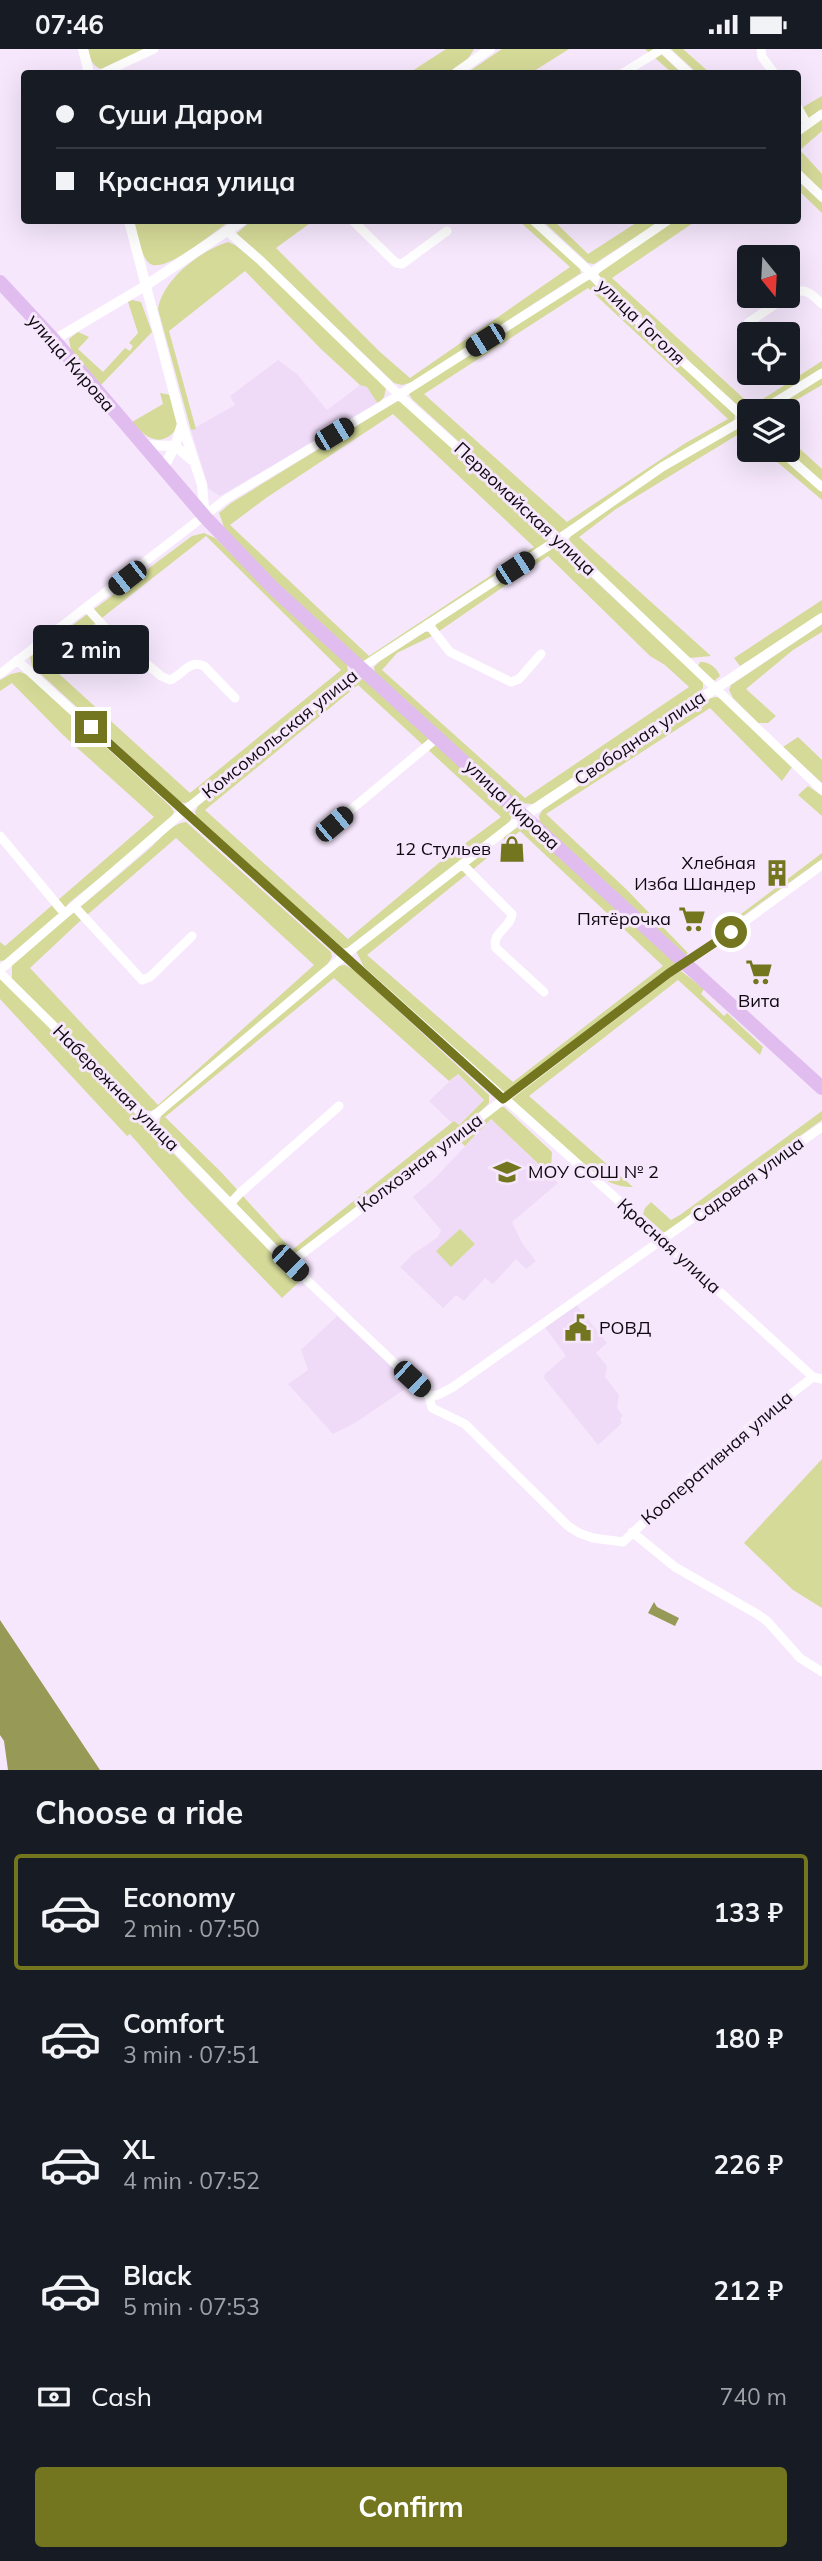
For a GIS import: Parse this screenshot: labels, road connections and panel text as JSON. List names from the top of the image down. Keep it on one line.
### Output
{"streets":{"main road":["улица Кирова"],"street":["улица Гоголя","Первомайская улица","Комсомольская улица","Свободная улица","Набережная улица","Колхозная улица","Садовая улица","Красная улица","Кооперативная улица"]},"crossings":[["улица Кирова","Комсомольская улица"],["улица Кирова","Свободная улица"],["улица Кирова","Колхозная улица"],["Первомайская улица","Комсомольская улица"],["Первомайская улица","Свободная улица"],["Комсомольская улица","Набережная улица"],["Комсомольская улица","Красная улица"],["Свободная улица","Набережная улица"],["Свободная улица","Красная улица"],["Набережная улица","Колхозная улица"],["Набережная улица","Садовая улица"],["Набережная улица","Кооперативная улица"],["Колхозная улица","Красная улица"],["Садовая улица","Красная улица"],["Красная улица","Кооперативная улица"]],"places":{"shop":["12 Стульев"],"building":["Хлебная Изба Шандер"],"supermarket":["Пятёрочка","Вита"],"school or university":["МОУ СОШ № 2"],"public building":["РОВД"]},"north":"bottom","page":{"status":"07:46","banner":["Суши Даром","Красная улица"],"bubble":"2 min","heading":"Choose a ride","list":[{"name":"Economy","note":"2 min · 07:50","value":"133 ₽"},{"name":"Comfort","note":"3 min · 07:51","value":"180 ₽"},{"name":"XL","note":"4 min · 07:52","value":"226 ₽"},{"name":"Black","note":"5 min · 07:53","value":"212 ₽"}],"pay":["Cash","740 m"],"buttons":"Confirm"}}
